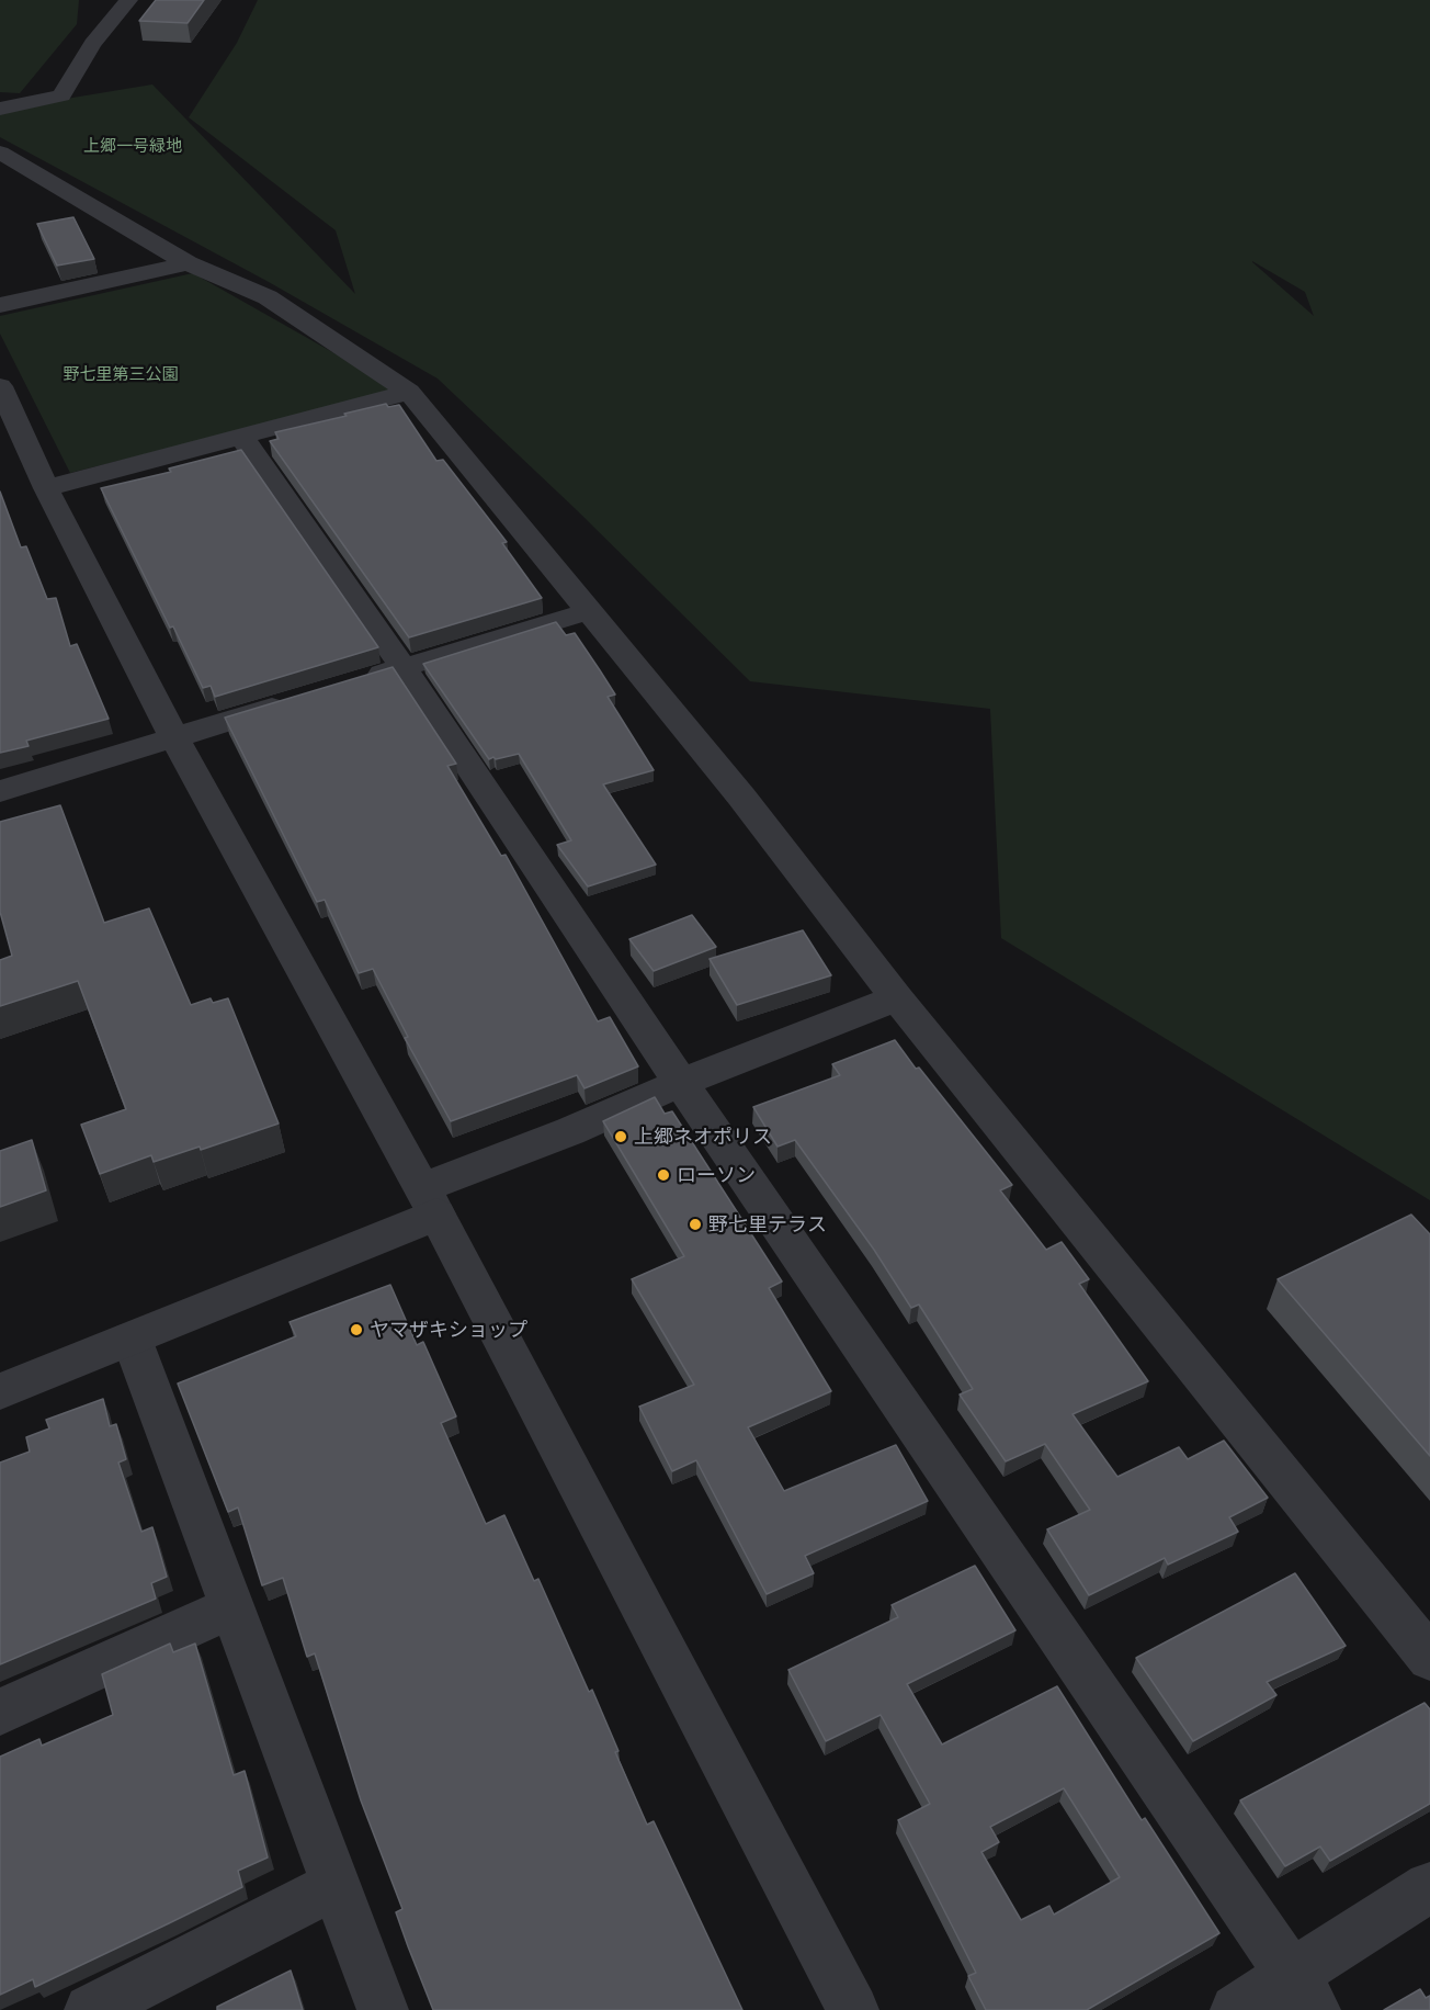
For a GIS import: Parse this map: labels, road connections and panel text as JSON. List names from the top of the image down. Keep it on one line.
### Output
{"parks":["上郷一号緑地","野七里第三公園"],"places":["上郷ネオポリス","ローソン","野七里テラス","ヤマザキショップ"]}
